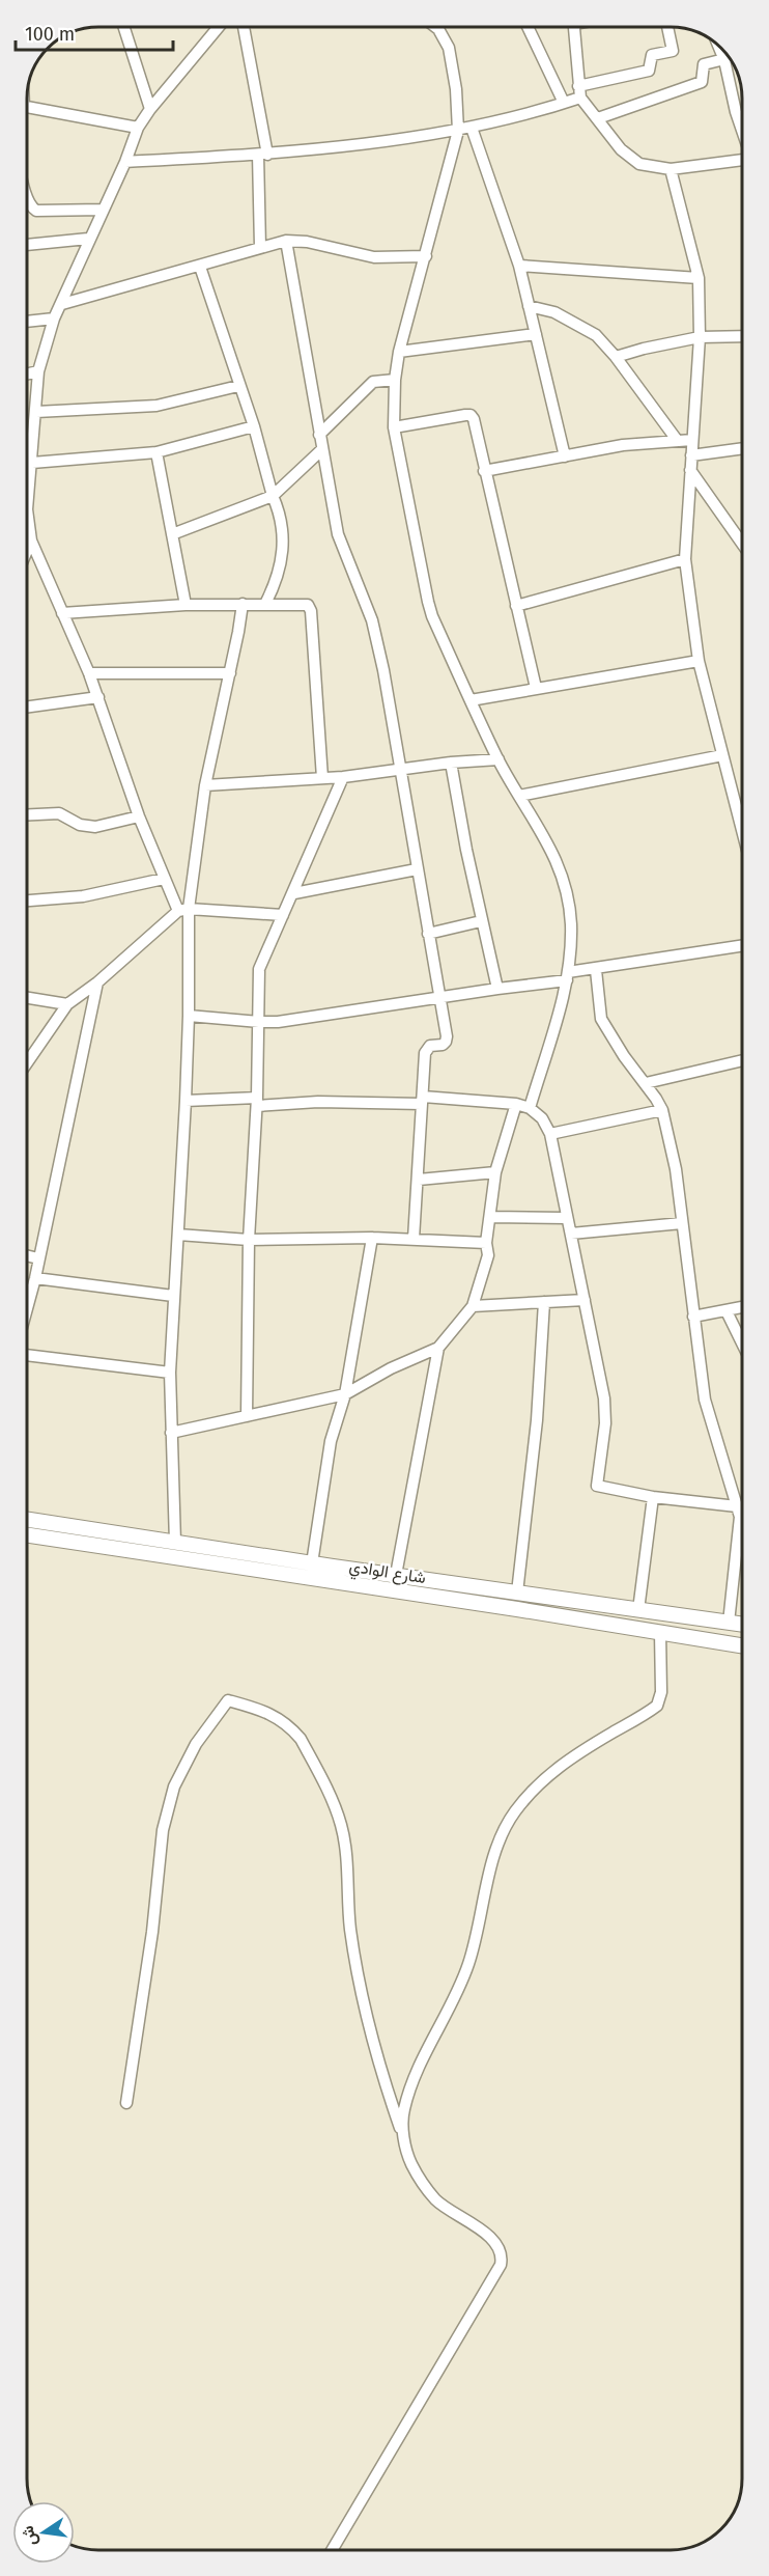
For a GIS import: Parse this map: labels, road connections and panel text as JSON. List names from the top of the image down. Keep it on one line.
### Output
{"streets":{"main road":["شارع الوادي"]},"scale_bar":"100 m","north":"left"}
